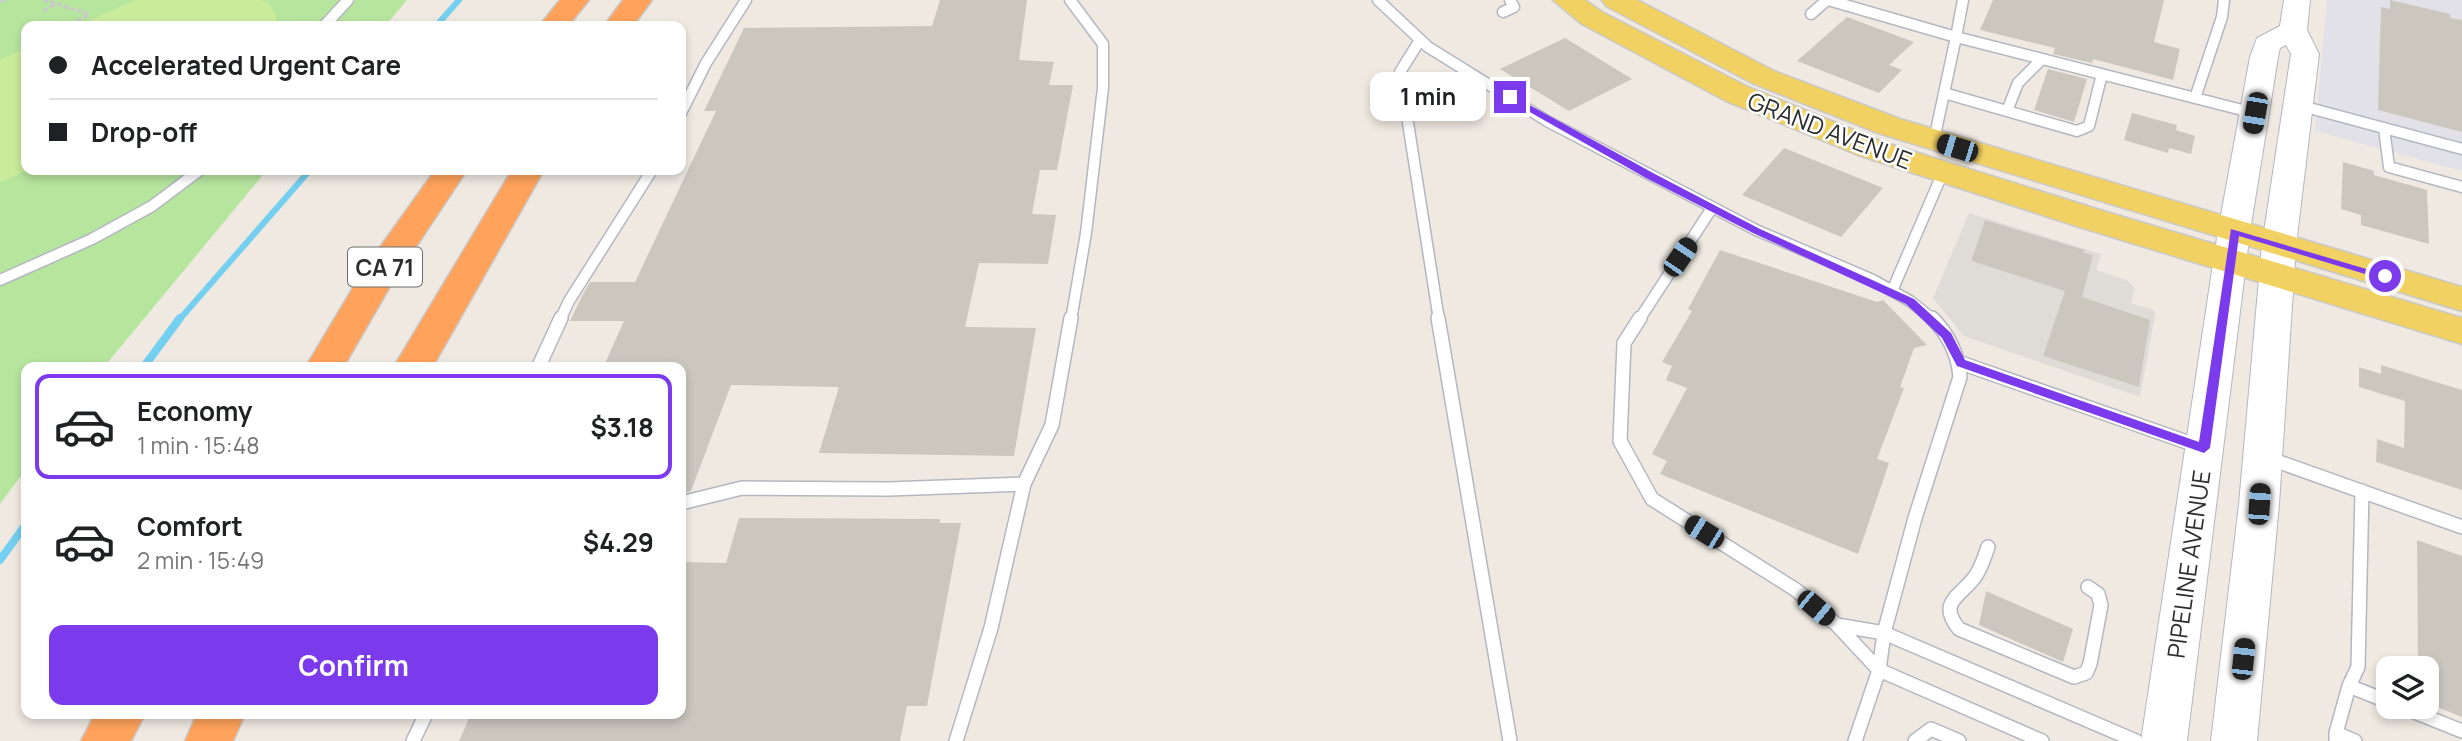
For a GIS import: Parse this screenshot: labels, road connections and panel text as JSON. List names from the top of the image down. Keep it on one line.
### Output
{"streets":{"highway":["CA 71"],"main road":["GRAND AVENUE","PIPELINE AVENUE"]},"crossings":[["GRAND AVENUE","PIPELINE AVENUE"]],"page":{"banner":["Accelerated Urgent Care","Drop-off"],"bubble":"1 min","list":[{"name":"Economy","note":"1 min · 15:48","value":"$3.18"},{"name":"Comfort","note":"2 min · 15:49","value":"$4.29"}],"buttons":"Confirm"}}
